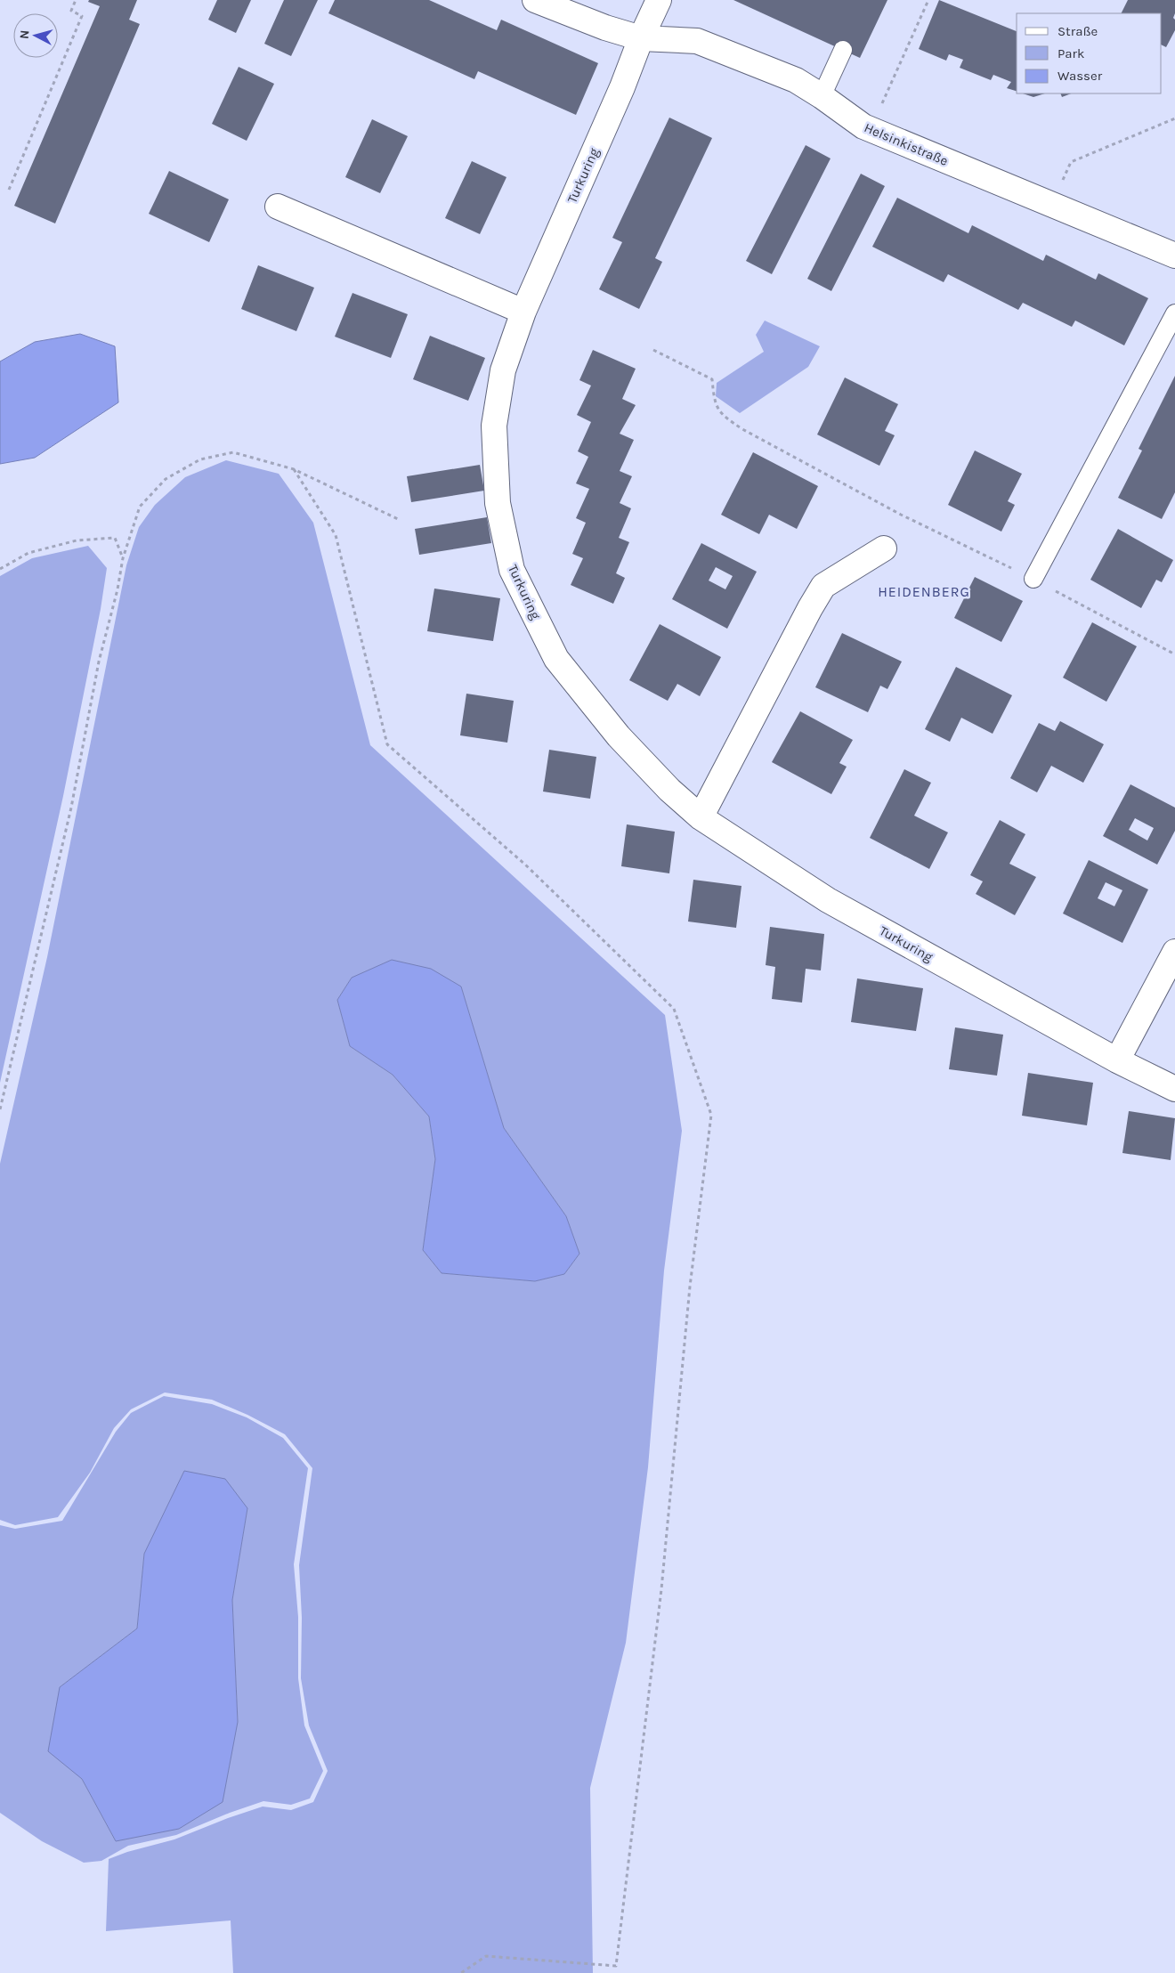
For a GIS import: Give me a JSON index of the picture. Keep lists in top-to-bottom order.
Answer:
{
  "streets": {
    "street": ["Helsinkistraße", "Turkuring"]
  },
  "crossings": [
    ["Helsinkistraße", "Turkuring"]
  ],
  "districts": ["HEIDENBERG"],
  "legend": ["Straße", "Park", "Wasser"],
  "north": "left"
}
